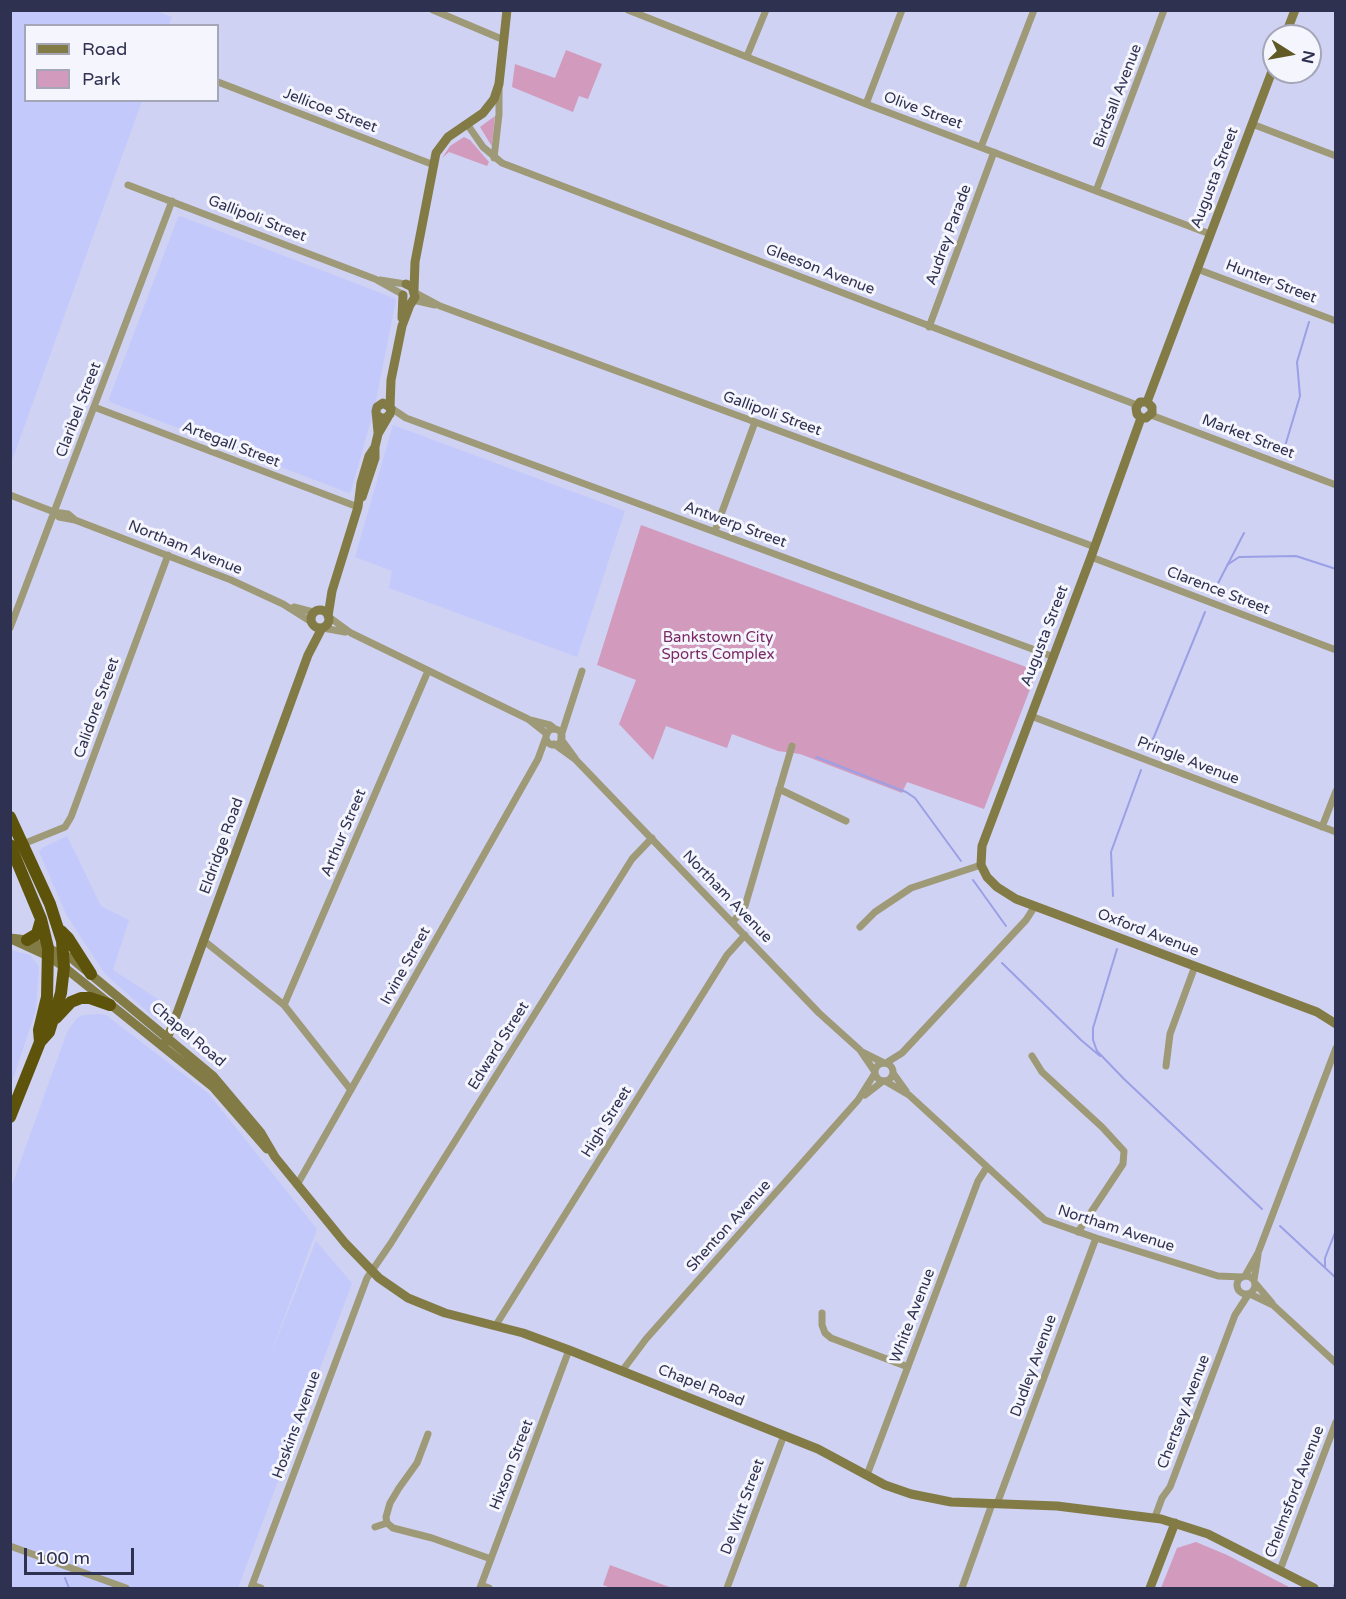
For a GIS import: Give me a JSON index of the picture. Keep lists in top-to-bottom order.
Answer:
{
  "streets": {
    "street": [
      "Birdsall Avenue",
      "Jellicoe Street",
      "Olive Street",
      "Augusta Street",
      "Gallipoli Street",
      "Audrey Parade",
      "Gleeson Avenue",
      "Hunter Street",
      "Claribel Street",
      "Market Street",
      "Artegall Street",
      "Antwerp Street",
      "Northam Avenue",
      "Clarence Street",
      "Calidore Street",
      "Pringle Avenue",
      "Arthur Street",
      "Eldridge Road",
      "Oxford Avenue",
      "Irvine Street",
      "Chapel Road",
      "Edward Street",
      "High Street",
      "Shenton Avenue",
      "White Avenue",
      "Dudley Avenue",
      "Chertsey Avenue",
      "Hoskins Avenue",
      "Hixson Street",
      "Chelmsford Avenue",
      "De Witt Street"
    ]
  },
  "crossings": [
    ["Birdsall Avenue", "Olive Street"],
    ["Jellicoe Street", "Eldridge Road"],
    ["Olive Street", "Augusta Street"],
    ["Olive Street", "Audrey Parade"],
    ["Augusta Street", "Gallipoli Street"],
    ["Augusta Street", "Gleeson Avenue"],
    ["Augusta Street", "Hunter Street"],
    ["Augusta Street", "Market Street"],
    ["Augusta Street", "Antwerp Street"],
    ["Augusta Street", "Clarence Street"],
    ["Augusta Street", "Pringle Avenue"],
    ["Augusta Street", "Oxford Avenue"],
    ["Gallipoli Street", "Claribel Street"],
    ["Gallipoli Street", "Eldridge Road"],
    ["Audrey Parade", "Gleeson Avenue"],
    ["Gleeson Avenue", "Market Street"],
    ["Gleeson Avenue", "Eldridge Road"],
    ["Claribel Street", "Artegall Street"],
    ["Claribel Street", "Northam Avenue"],
    ["Artegall Street", "Eldridge Road"],
    ["Antwerp Street", "Eldridge Road"],
    ["Northam Avenue", "Calidore Street"],
    ["Northam Avenue", "Arthur Street"],
    ["Northam Avenue", "Eldridge Road"],
    ["Northam Avenue", "Irvine Street"],
    ["Northam Avenue", "Edward Street"],
    ["Northam Avenue", "High Street"],
    ["Northam Avenue", "Shenton Avenue"],
    ["Northam Avenue", "White Avenue"],
    ["Northam Avenue", "Dudley Avenue"],
    ["Northam Avenue", "Chertsey Avenue"],
    ["Eldridge Road", "Chapel Road"],
    ["Irvine Street", "Chapel Road"],
    ["Chapel Road", "Edward Street"],
    ["Chapel Road", "High Street"],
    ["Chapel Road", "Shenton Avenue"],
    ["Chapel Road", "White Avenue"],
    ["Chapel Road", "Dudley Avenue"],
    ["Chapel Road", "Chertsey Avenue"],
    ["Chapel Road", "Hoskins Avenue"],
    ["Chapel Road", "Hixson Street"],
    ["Chapel Road", "Chelmsford Avenue"],
    ["Chapel Road", "De Witt Street"],
    ["Edward Street", "Hoskins Avenue"]
  ],
  "parks": ["Bankstown City Sports Complex"],
  "legend": ["Road", "Park"],
  "scale_bar": "100 m",
  "north": "right"
}
